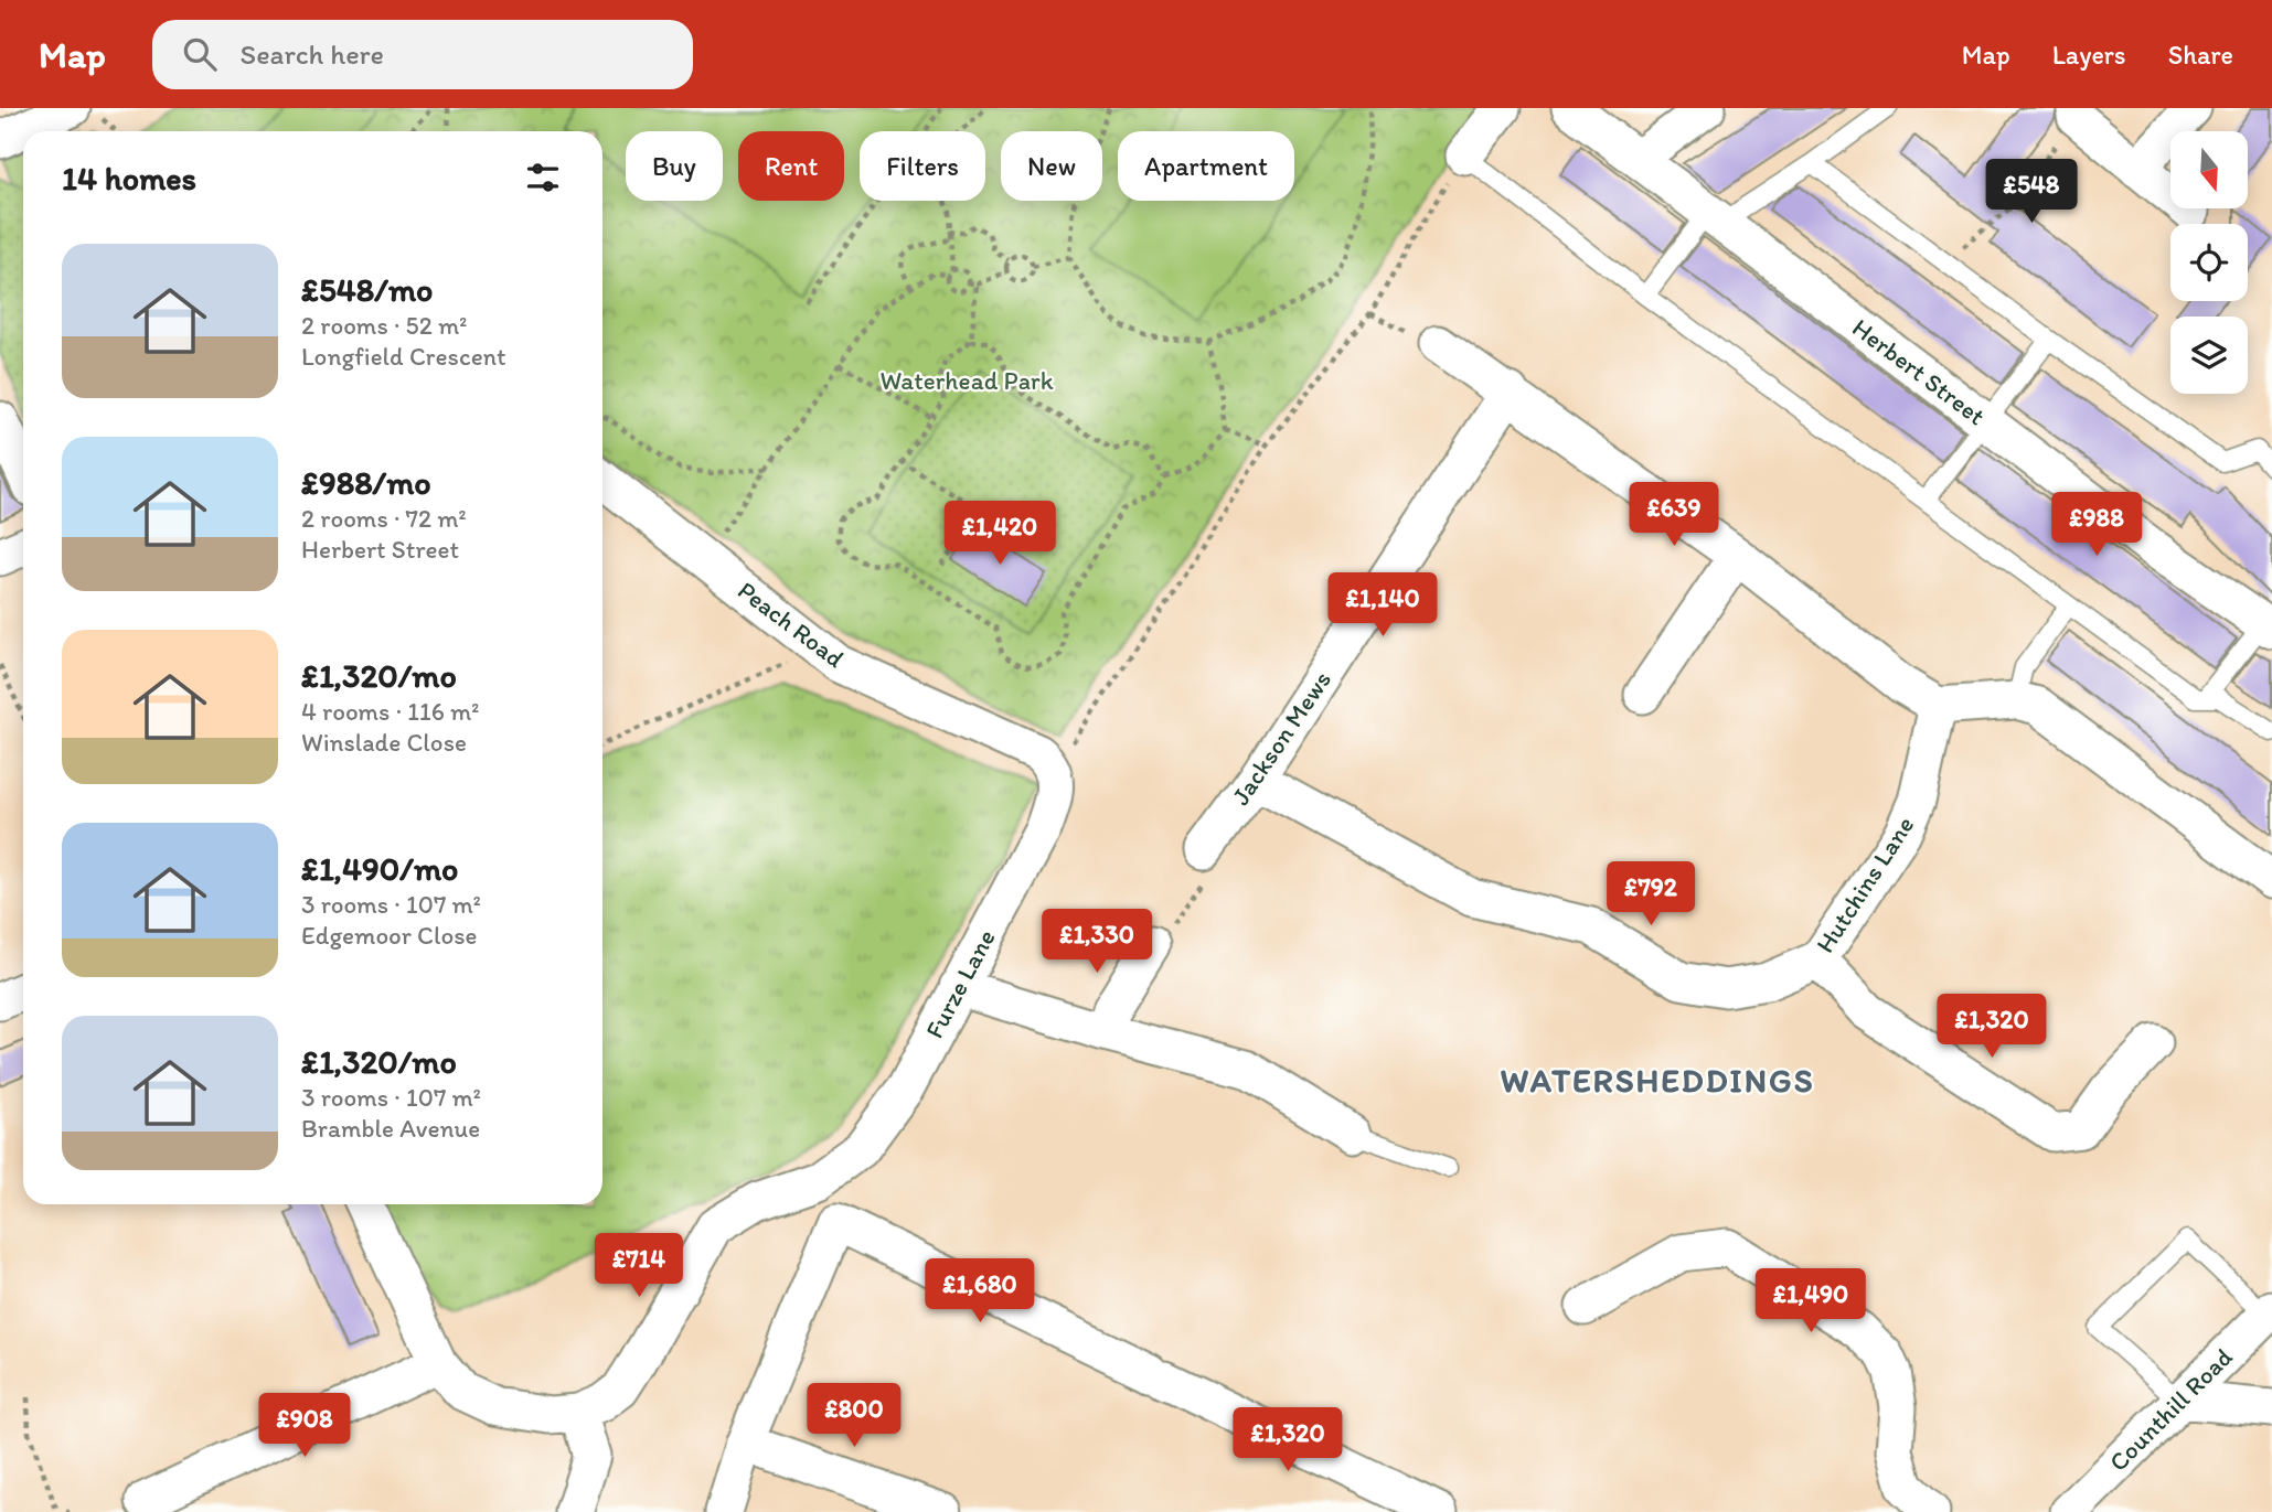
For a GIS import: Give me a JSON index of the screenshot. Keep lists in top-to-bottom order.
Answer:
{
  "streets": {
    "street": [
      "Herbert Street",
      "Peach Road",
      "Jackson Mews",
      "Hutchins Lane",
      "Furze Lane",
      "Counthill Road"
    ]
  },
  "crossings": [
    ["Peach Road", "Furze Lane"],
    ["Jackson Mews", "Hutchins Lane"]
  ],
  "districts": ["WATERSHEDDINGS"],
  "parks": ["Waterhead Park"],
  "north": "bottom",
  "page": {
    "header": "Map",
    "search": "Search here",
    "nav": ["Map", "Layers", "Share"],
    "chip": [
      "Buy",
      "Rent",
      "Filters",
      "New",
      "Apartment"
    ],
    "heading": "14 homes",
    "price": [
      "£548",
      "£639",
      "£988",
      "£1,420",
      "£1,140",
      "£792",
      "£1,330",
      "£1,320",
      "£714",
      "£1,680",
      "£1,490",
      "£800",
      "£908",
      "£1,320"
    ],
    "list": [
      {
        "name": "£548/mo",
        "note": "2 rooms · 52 m² · Longfield Crescent"
      },
      {
        "name": "£988/mo",
        "note": "2 rooms · 72 m² · Herbert Street"
      },
      {
        "name": "£1,320/mo",
        "note": "4 rooms · 116 m² · Winslade Close"
      },
      {
        "name": "£1,490/mo",
        "note": "3 rooms · 107 m² · Edgemoor Close"
      },
      {
        "name": "£1,320/mo",
        "note": "3 rooms · 107 m² · Bramble Avenue"
      }
    ]
  }
}
